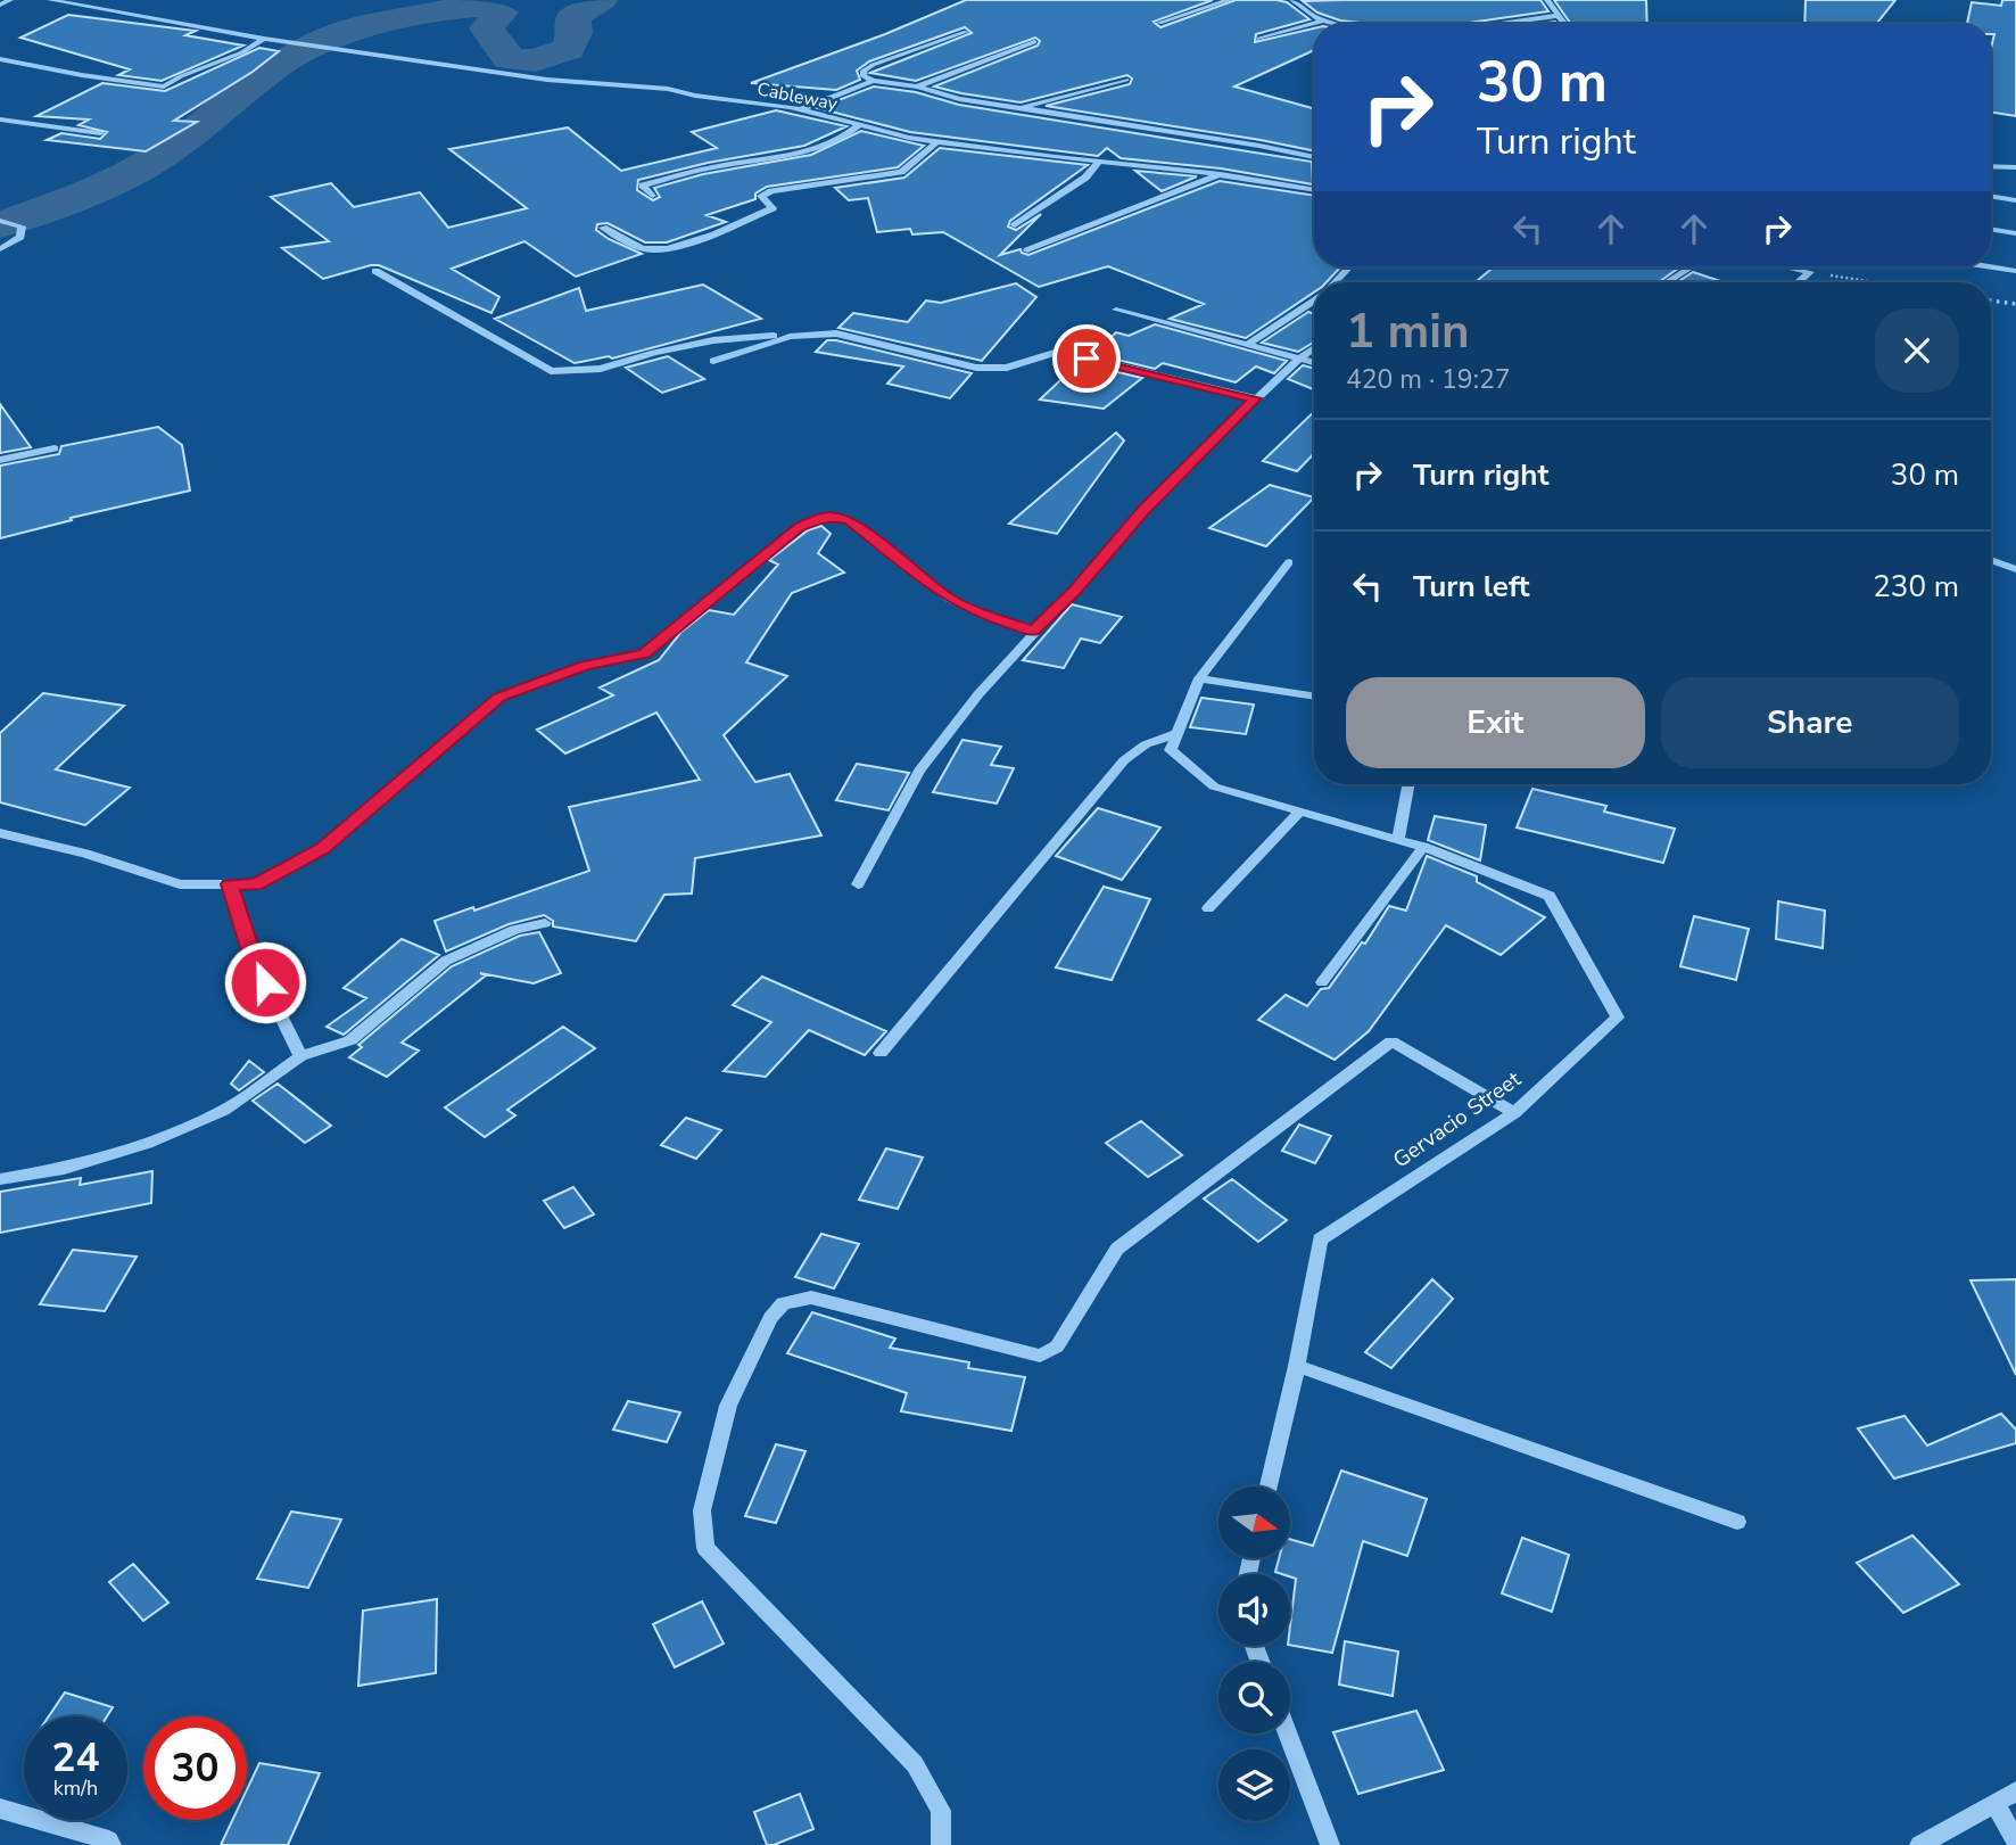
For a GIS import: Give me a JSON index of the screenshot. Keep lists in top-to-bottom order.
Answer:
{
  "streets": {
    "street": ["Cableway", "Gervacio Street"]
  },
  "north": "right",
  "page": {
    "turn": ["30 m", "Turn right"],
    "heading": ["1 min", "420 m · 19:27"],
    "list": [
      {
        "name": "Turn right",
        "value": "30 m"
      },
      {
        "name": "Turn left",
        "value": "230 m"
      }
    ],
    "buttons": ["Exit", "Share"],
    "speed": "24 km/h",
    "limit": "30"
  }
}
